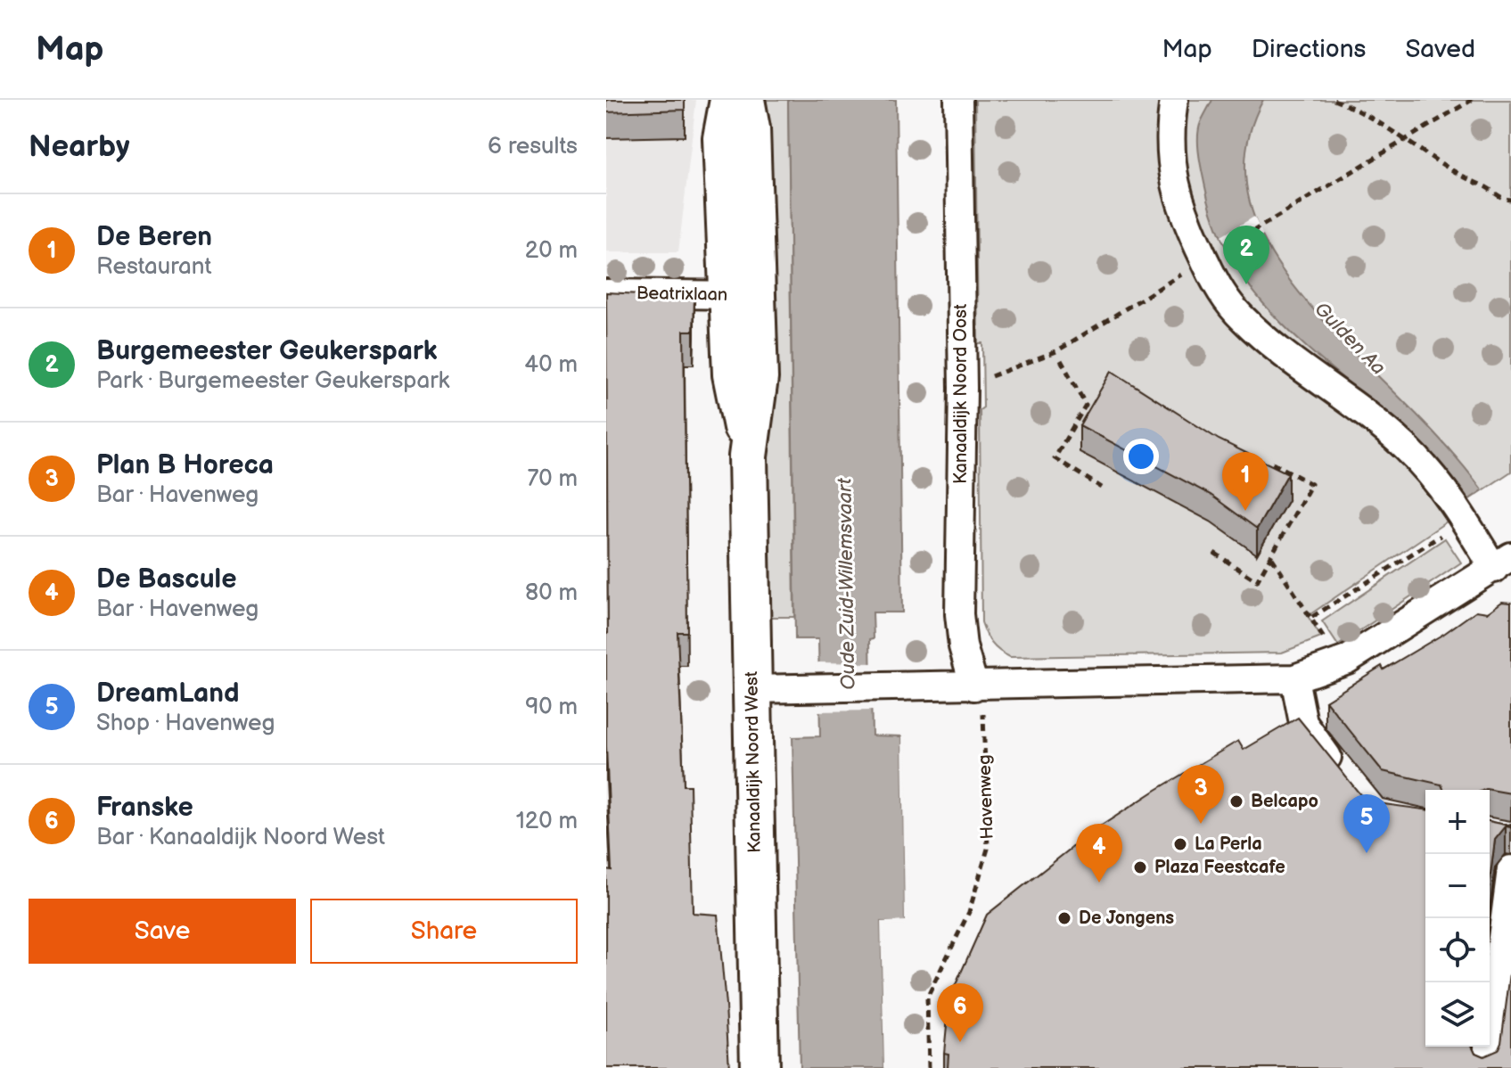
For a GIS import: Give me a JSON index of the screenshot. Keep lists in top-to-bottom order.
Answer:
{
  "streets": {
    "street": ["Beatrixlaan", "Kanaaldijk Noord Oost", "Kanaaldijk Noord West"],
    "path": ["Havenweg"]
  },
  "crossings": [
    ["Beatrixlaan", "Kanaaldijk Noord West"],
    ["Kanaaldijk Noord Oost", "Havenweg"]
  ],
  "water": ["Gulden Aa", "Oude Zuid-Willemsvaart"],
  "places": [
    "Belcapo",
    "La Perla",
    "Plaza Feestcafe",
    "De Jongens"
  ],
  "page": {
    "header": "Map",
    "nav": ["Map", "Directions", "Saved"],
    "heading": ["Nearby", "6 results"],
    "list": [
      {
        "mark": "1",
        "name": "De Beren",
        "note": "Restaurant",
        "value": "20 m"
      },
      {
        "mark": "2",
        "name": "Burgemeester Geukerspark",
        "note": "Park · Burgemeester Geukerspark",
        "value": "40 m"
      },
      {
        "mark": "3",
        "name": "Plan B Horeca",
        "note": "Bar · Havenweg",
        "value": "70 m"
      },
      {
        "mark": "4",
        "name": "De Bascule",
        "note": "Bar · Havenweg",
        "value": "80 m"
      },
      {
        "mark": "5",
        "name": "DreamLand",
        "note": "Shop · Havenweg",
        "value": "90 m"
      },
      {
        "mark": "6",
        "name": "Franske",
        "note": "Bar · Kanaaldijk Noord West",
        "value": "120 m"
      }
    ],
    "pins": [
      "2",
      "1",
      "3",
      "5",
      "4",
      "6"
    ],
    "map_buttons": ["+", "−"],
    "buttons": ["Save", "Share"]
  }
}
